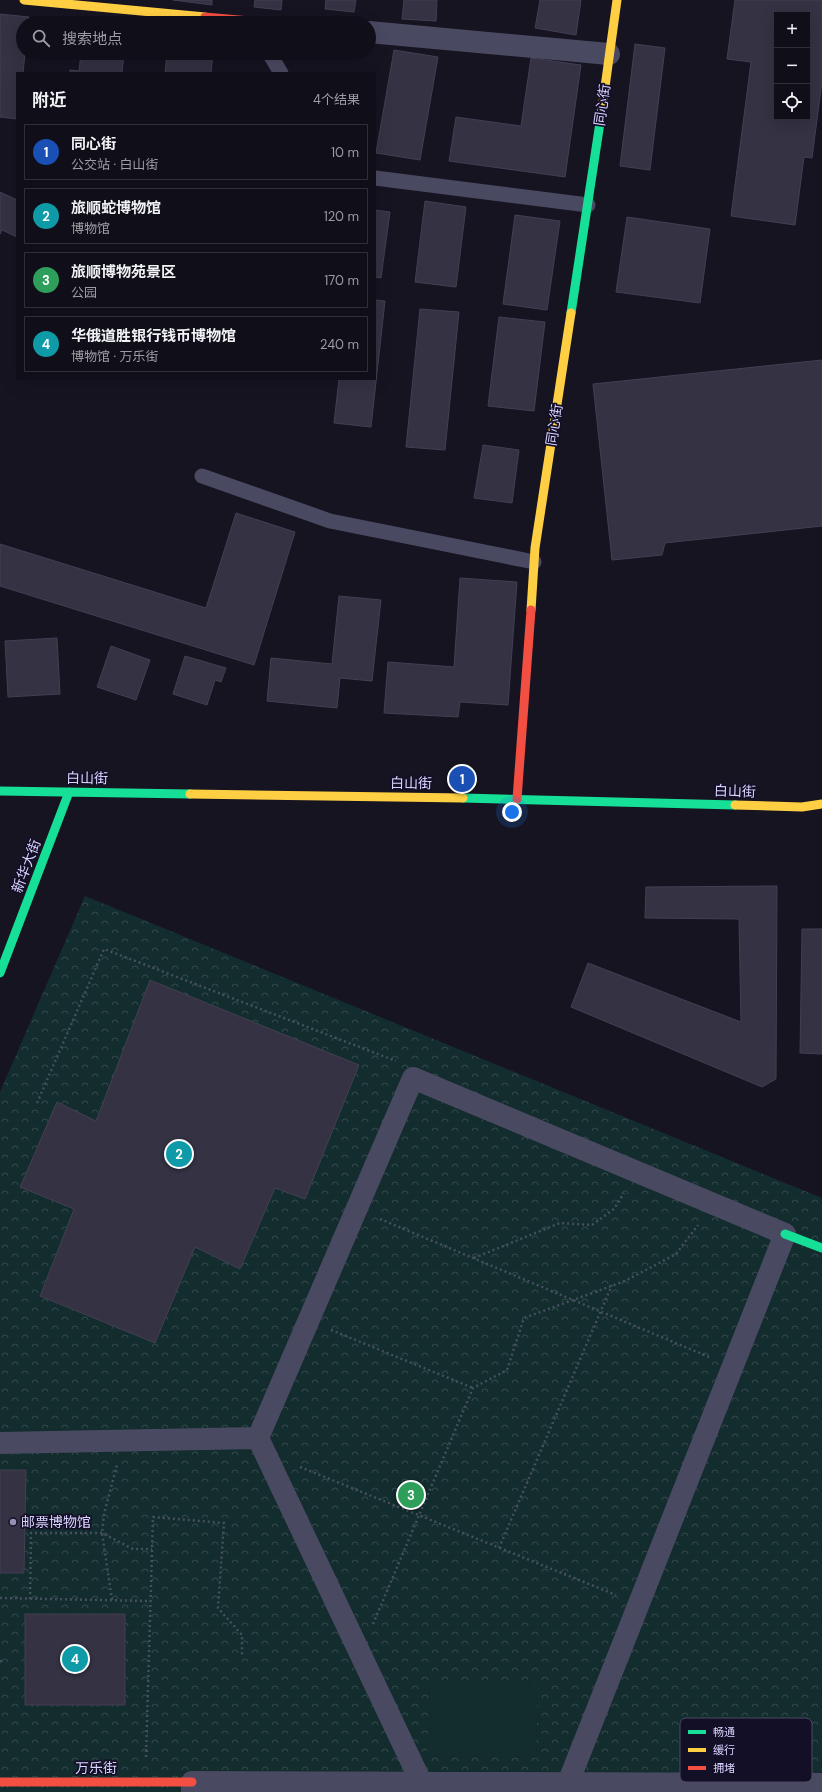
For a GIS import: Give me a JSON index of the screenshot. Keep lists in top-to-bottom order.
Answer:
{
  "streets": {
    "street": [
      "同心街",
      "白山街",
      "新华大街",
      "万乐街"
    ]
  },
  "crossings": [
    ["同心街", "白山街"],
    ["白山街", "新华大街"]
  ],
  "places": ["邮票博物馆"],
  "legend": ["畅通", "缓行", "拥堵"],
  "page": {
    "map_buttons": ["+", "−"],
    "search": "搜索地点",
    "heading": ["附近", "4个结果"],
    "list": [
      {
        "mark": "1",
        "name": "同心街",
        "note": "公交站 · 白山街",
        "value": "10 m"
      },
      {
        "mark": "2",
        "name": "旅顺蛇博物馆",
        "note": "博物馆",
        "value": "120 m"
      },
      {
        "mark": "3",
        "name": "旅顺博物苑景区",
        "note": "公园",
        "value": "170 m"
      },
      {
        "mark": "4",
        "name": "华俄道胜银行钱币博物馆",
        "note": "博物馆 · 万乐街",
        "value": "240 m"
      }
    ],
    "pins": [
      "1",
      "2",
      "3",
      "4"
    ]
  }
}
